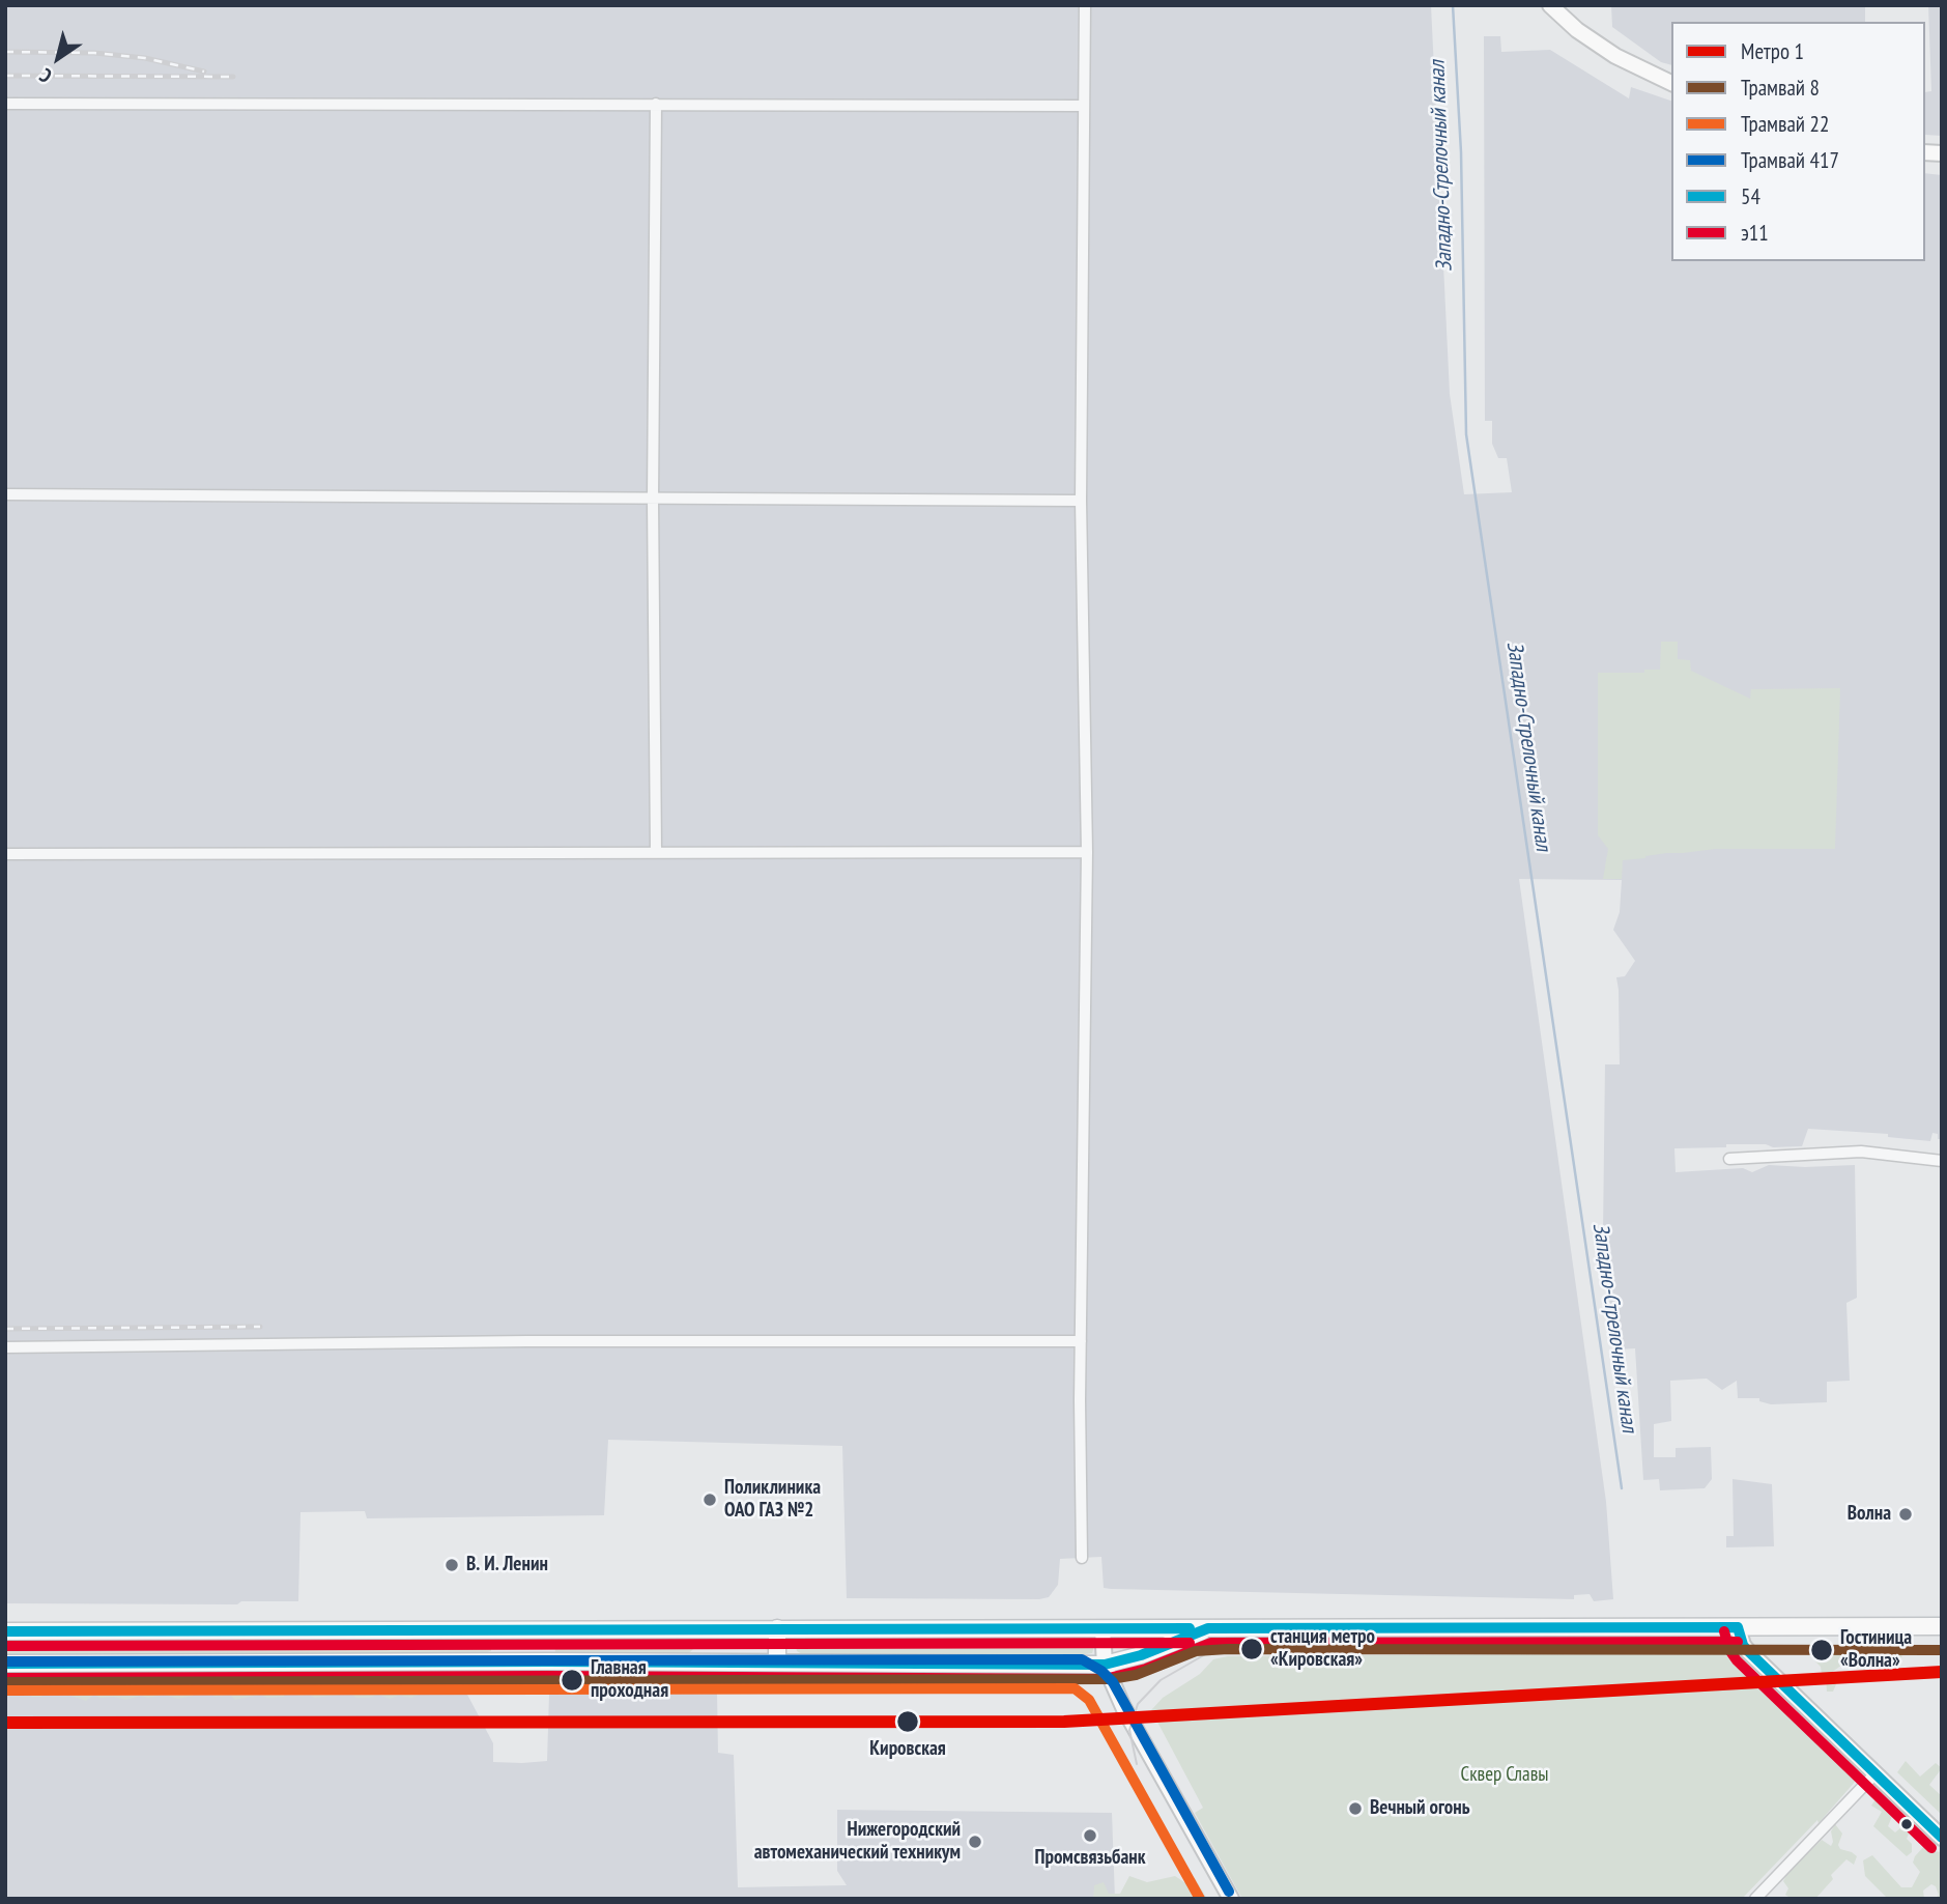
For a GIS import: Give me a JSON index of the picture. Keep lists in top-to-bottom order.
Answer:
{
  "water": ["Западно-Стрелочный канал"],
  "parks": ["Сквер Славы"],
  "places": [
    "Поликлиника ОАО ГАЗ №2",
    "Волна",
    "В. И. Ленин",
    "станция метро «Кировская»",
    "Гостиница «Волна»",
    "Главная проходная",
    "Кировская",
    "Вечный огонь",
    "Промсвязьбанк",
    "Нижегородский автомеханический техникум"
  ],
  "lines": [
    "transit line 54",
    "transit line э11",
    "tram line 8",
    "tram line 417",
    "metro line 1",
    "tram line 22"
  ],
  "legend": [
    "Метро 1",
    "Трамвай 8",
    "Трамвай 22",
    "Трамвай 417",
    "54",
    "э11"
  ],
  "north": "bottom left"
}
